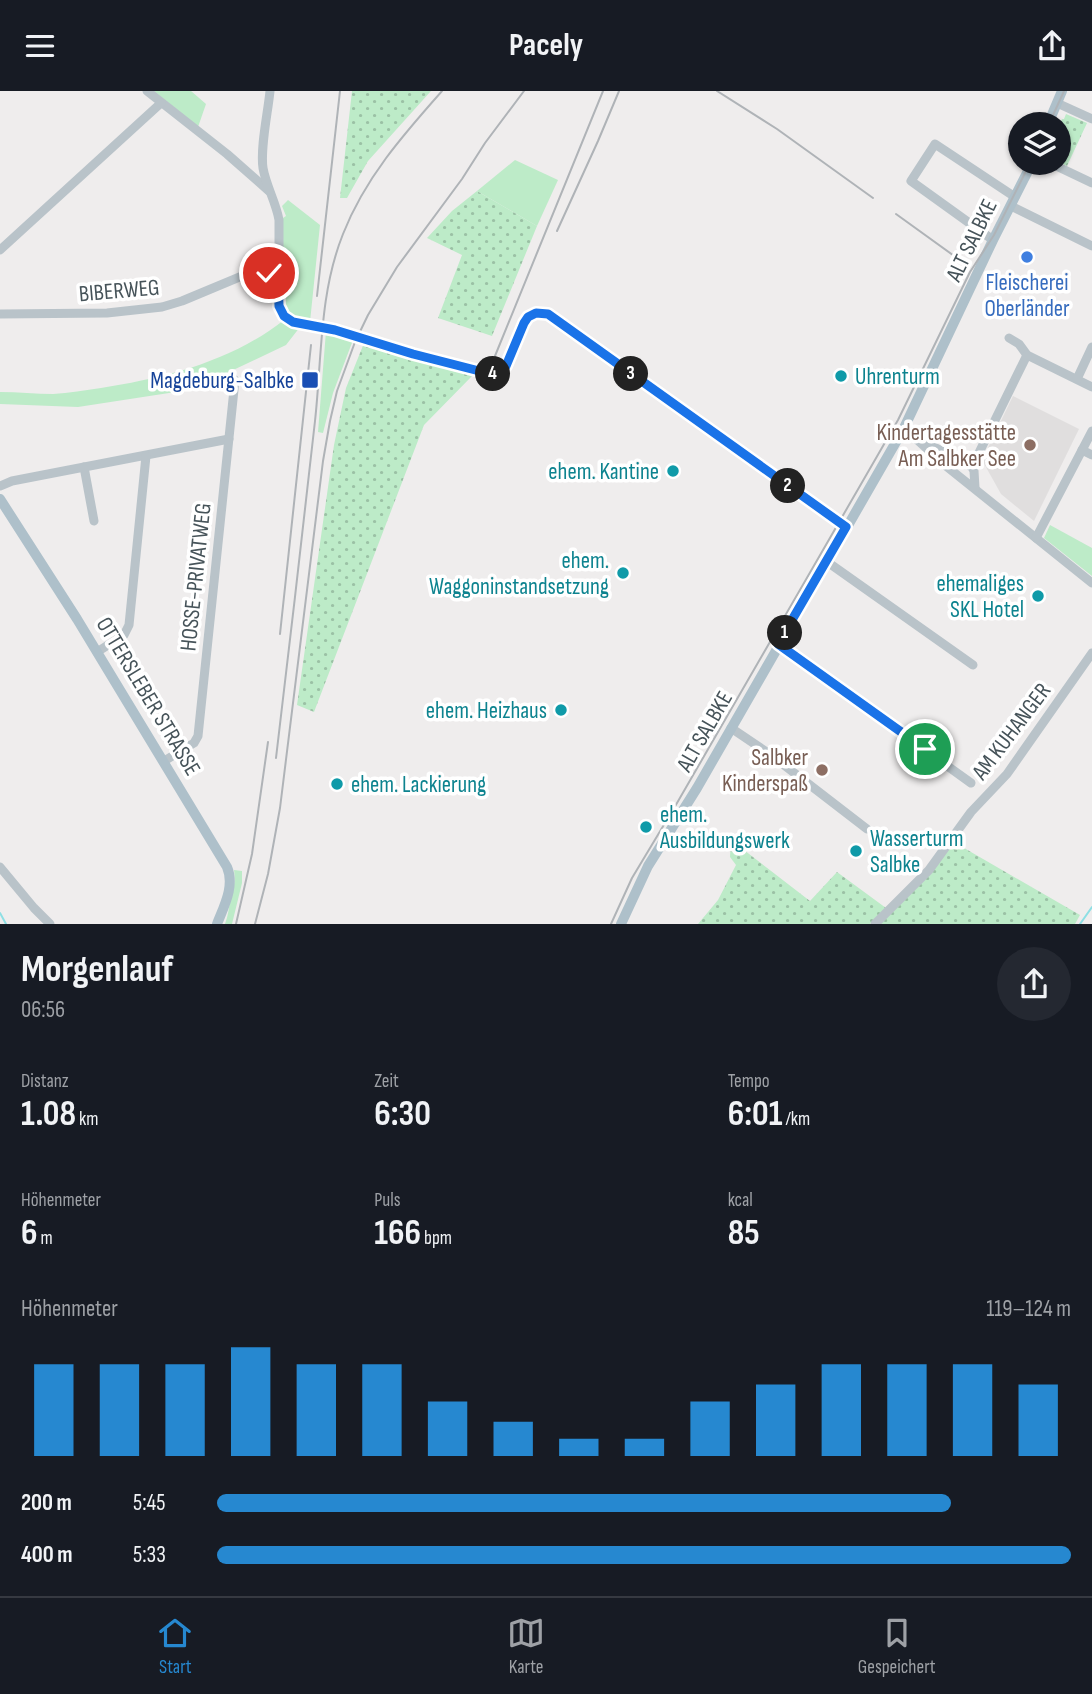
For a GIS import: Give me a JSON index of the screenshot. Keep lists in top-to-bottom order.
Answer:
{
  "streets": {
    "main road": ["ALT SALBKE", "OTTERSLEBER STRASSE"],
    "street": ["BIBERWEG", "HOSSE-PRIVATWEG", "AM KUHANGER"]
  },
  "crossings": [
    ["HOSSE-PRIVATWEG", "OTTERSLEBER STRASSE"]
  ],
  "places": {
    "other": [
      "Fleischerei Oberländer",
      "Uhrenturm",
      "Kindertagesstätte Am Salbker See",
      "ehem. Kantine",
      "ehem. Waggoninstandsetzung",
      "ehemaliges SKL Hotel",
      "ehem. Heizhaus",
      "Salbker Kinderspaß",
      "ehem. Lackierung",
      "ehem. Ausbildungswerk",
      "Wasserturm Salbke"
    ],
    "transit": ["Magdeburg-Salbke"]
  },
  "page": {
    "header": "Pacely",
    "pins": [
      "3",
      "4",
      "2",
      "1"
    ],
    "heading": ["Morgenlauf", "06:56"],
    "stats": [
      ["Distanz", "1.08 km"],
      ["Zeit", "6:30"],
      ["Tempo", "6:01 /km"],
      ["Höhenmeter", "6 m"],
      ["Puls", "166 bpm"],
      ["kcal", "85"]
    ],
    "chart": ["Höhenmeter", "119–124 m"],
    "list": [
      {
        "name": "200 m",
        "note": "5:45"
      },
      {
        "name": "400 m",
        "note": "5:33"
      }
    ],
    "tabs": ["Start", "Karte", "Gespeichert"]
  }
}
